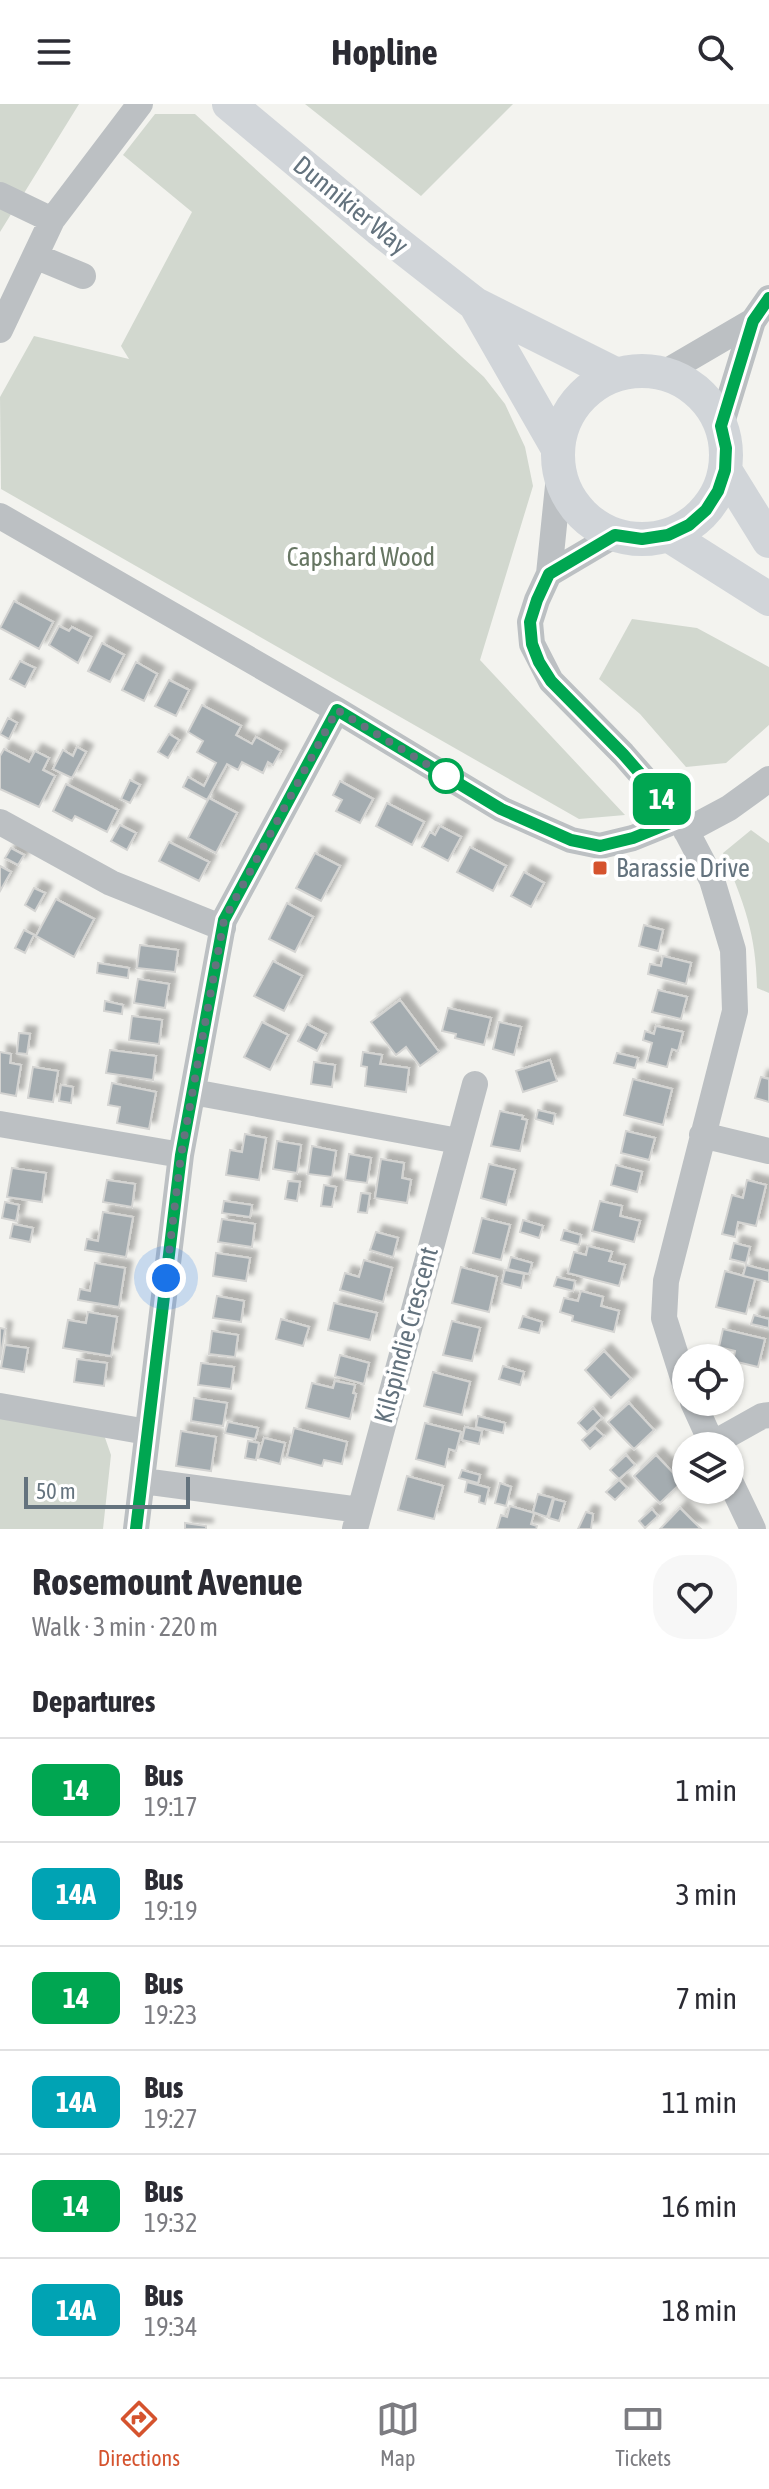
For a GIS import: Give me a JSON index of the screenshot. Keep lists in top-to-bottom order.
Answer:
{
  "streets": {
    "main road": ["Dunnikier Way"],
    "street": ["Kilspindie Crescent"]
  },
  "parks": ["Capshard Wood"],
  "places": {
    "transit": ["Barassie Drive"]
  },
  "lines": ["bus line 14"],
  "scale_bar": "50 m",
  "page": {
    "header": "Hopline",
    "on_map": "14",
    "scale": "50 m",
    "heading": [
      ["Rosemount Avenue", "Walk · 3 min · 220 m"],
      "Departures"
    ],
    "list": [
      {
        "mark": "14",
        "name": "Bus",
        "note": "19:17",
        "value": "1 min"
      },
      {
        "mark": "14A",
        "name": "Bus",
        "note": "19:19",
        "value": "3 min"
      },
      {
        "mark": "14",
        "name": "Bus",
        "note": "19:23",
        "value": "7 min"
      },
      {
        "mark": "14A",
        "name": "Bus",
        "note": "19:27",
        "value": "11 min"
      },
      {
        "mark": "14",
        "name": "Bus",
        "note": "19:32",
        "value": "16 min"
      },
      {
        "mark": "14A",
        "name": "Bus",
        "note": "19:34",
        "value": "18 min"
      }
    ],
    "tabs": ["Directions", "Map", "Tickets"]
  }
}
